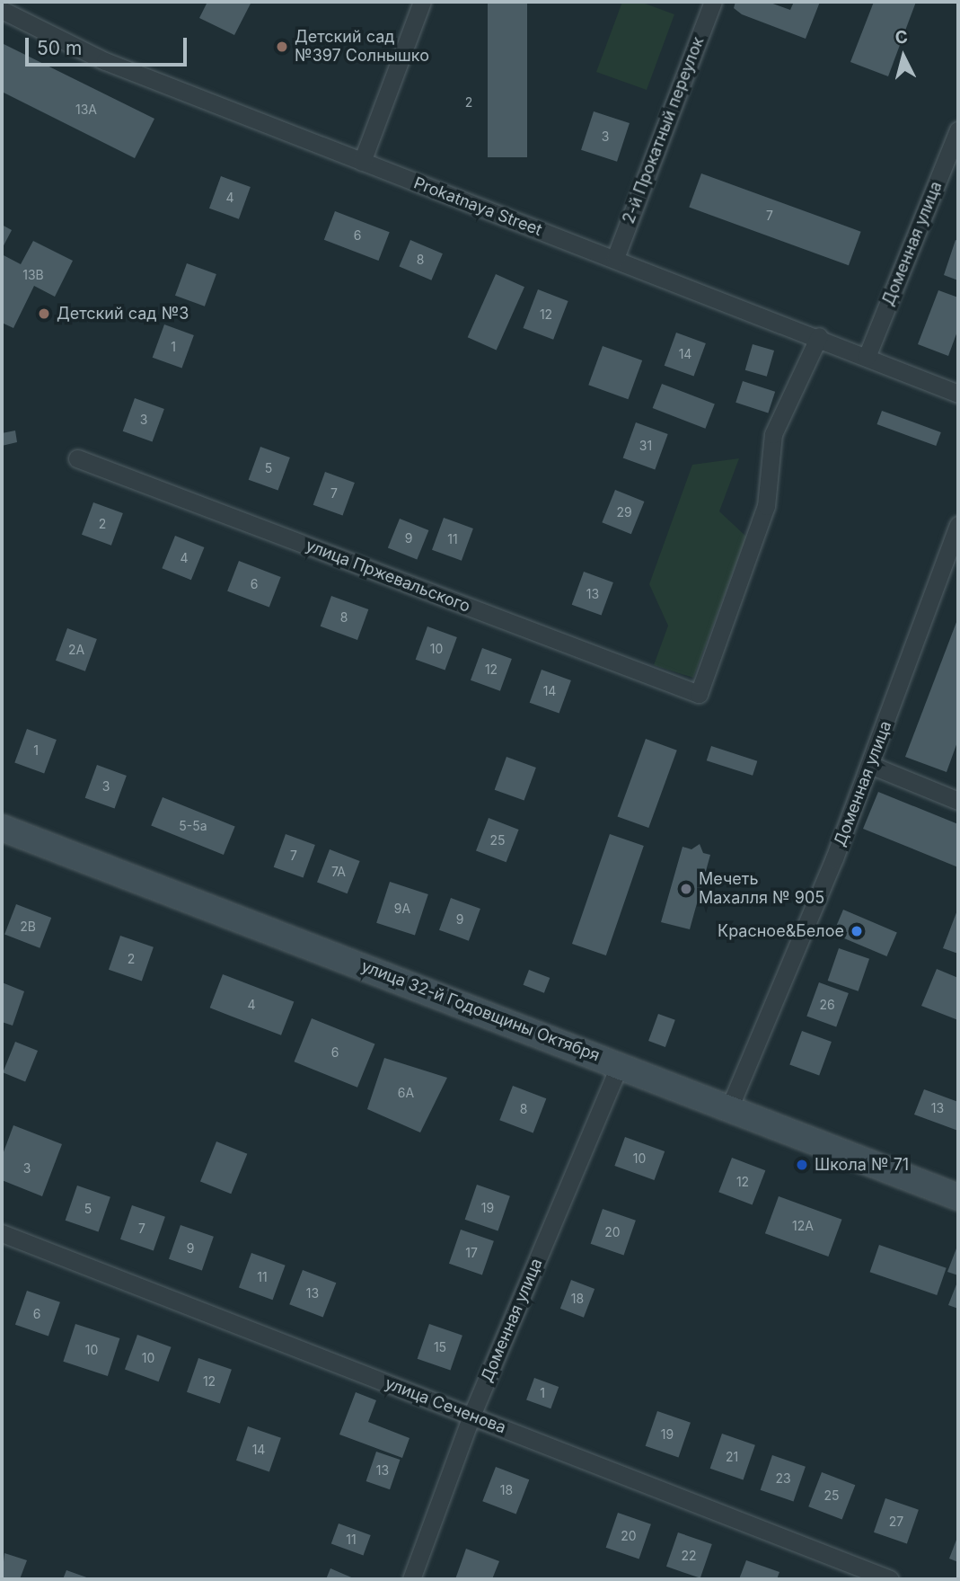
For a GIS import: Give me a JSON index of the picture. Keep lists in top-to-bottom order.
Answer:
{
  "streets": {
    "main road": ["улица 32-й Годовщины Октября"],
    "street": [
      "2-й Прокатный переулок",
      "Prokatnaya Street",
      "Доменная улица",
      "улица Пржевальского",
      "улица Сеченова"
    ]
  },
  "crossings": [
    ["2-й Прокатный переулок", "Prokatnaya Street"],
    ["Prokatnaya Street", "Доменная улица"],
    ["Prokatnaya Street", "улица Пржевальского"],
    ["Доменная улица", "улица 32-й Годовщины Октября"],
    ["Доменная улица", "улица Сеченова"]
  ],
  "places": [
    "Детский сад №397 Солнышко",
    "Детский сад №3",
    "Мечеть Махалля № 905",
    "Красное&Белое",
    "Школа № 71"
  ],
  "house_numbers": [
    "2",
    "13А",
    "3",
    "4",
    "7",
    "6",
    "8",
    "13В",
    "12",
    "1",
    "14",
    "3",
    "31",
    "5",
    "7",
    "29",
    "2",
    "9",
    "11",
    "4",
    "6",
    "13",
    "8",
    "10",
    "2А",
    "12",
    "14",
    "1",
    "3",
    "5-5а",
    "25",
    "7",
    "7А",
    "9А",
    "9",
    "2В",
    "2",
    "4",
    "26",
    "6",
    "6А",
    "13",
    "8",
    "10",
    "3",
    "12",
    "19",
    "5",
    "12А",
    "7",
    "20",
    "9",
    "17",
    "11",
    "13",
    "18",
    "6",
    "15",
    "10",
    "10",
    "12",
    "1",
    "19",
    "14",
    "21",
    "13",
    "23",
    "18",
    "25",
    "27",
    "20",
    "11",
    "22"
  ],
  "scale_bar": "50 m",
  "north": "top"
}
